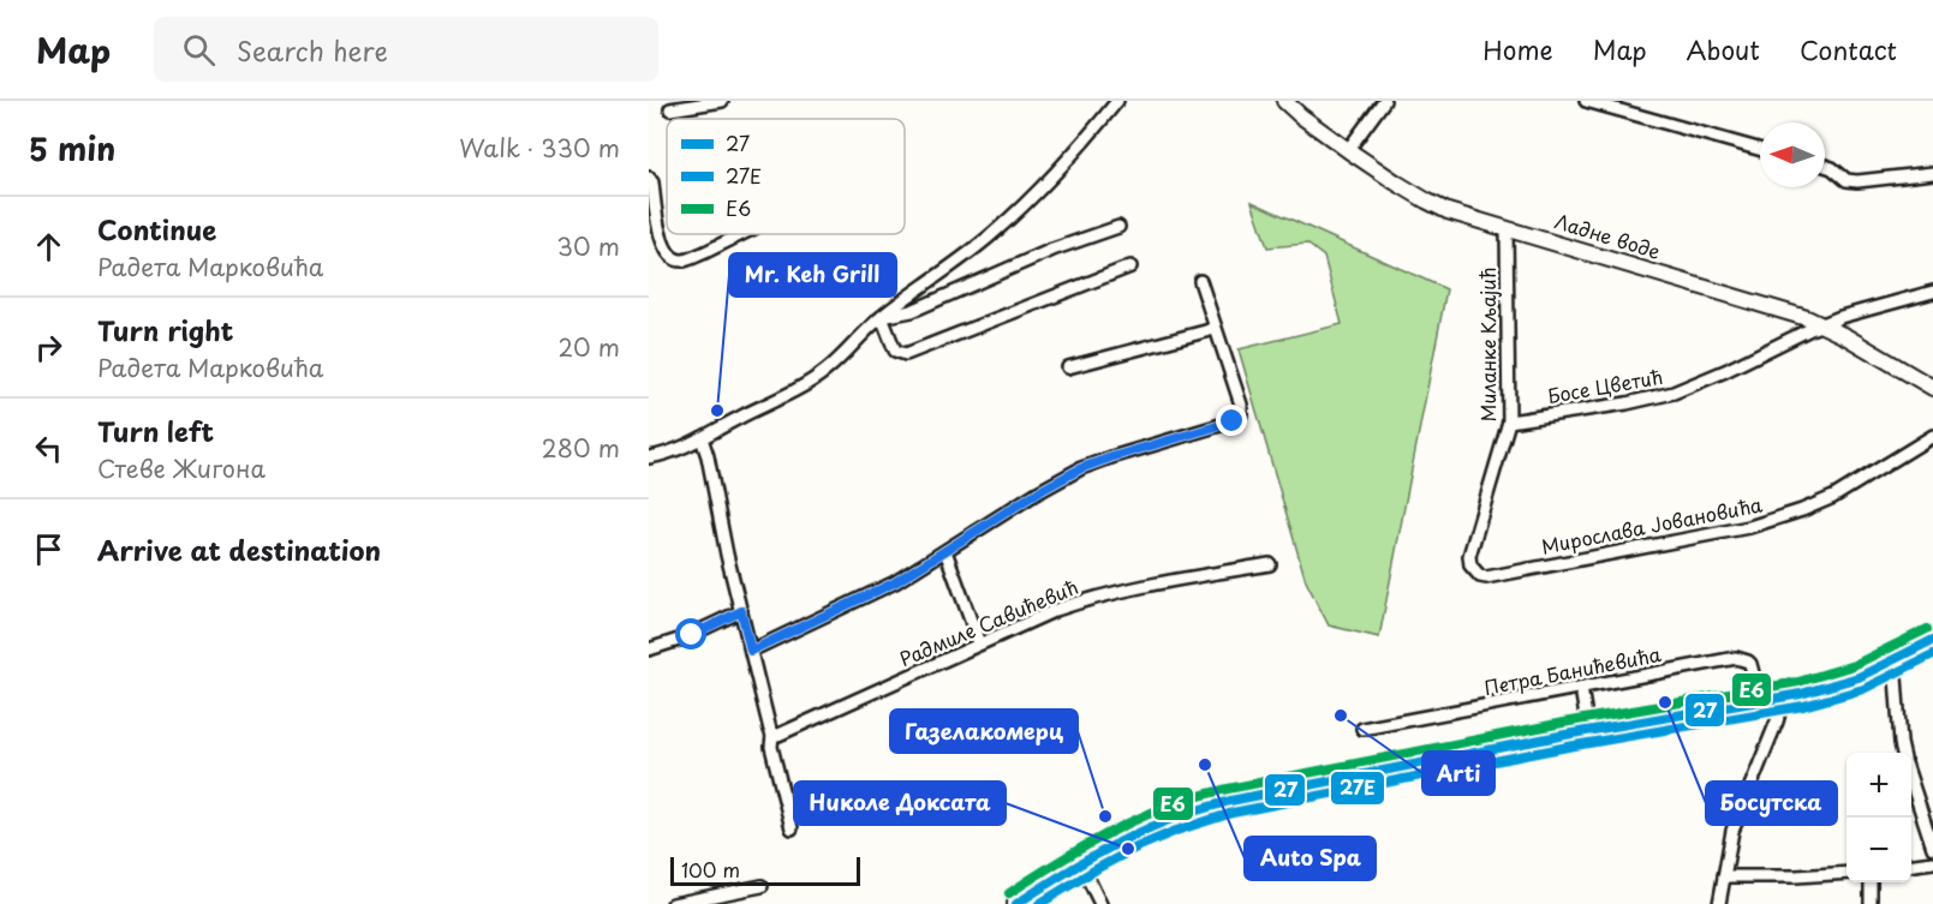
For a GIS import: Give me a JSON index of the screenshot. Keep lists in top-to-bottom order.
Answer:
{
  "streets": {
    "street": [
      "Ладне воде",
      "Миланке Кљајић",
      "Босе Цветић",
      "Мирослава Јовановића",
      "Радмиле Савићевић",
      "Петра Банићевића"
    ]
  },
  "crossings": [
    ["Ладне воде", "Миланке Кљајић"],
    ["Ладне воде", "Босе Цветић"],
    ["Миланке Кљајић", "Босе Цветић"],
    ["Миланке Кљајић", "Мирослава Јовановића"]
  ],
  "places": [
    "Mr. Keh Grill",
    "Босутска",
    "Arti",
    "Auto Spa",
    "Газелакомерц",
    "Николе Доксата"
  ],
  "lines": ["transit line E6", "transit line 27", "transit line 27E"],
  "legend": ["27", "27E", "E6"],
  "scale_bar": "100 m",
  "north": "left",
  "page": {
    "header": "Map",
    "search": "Search here",
    "nav": [
      "Home",
      "Map",
      "About",
      "Contact"
    ],
    "heading": ["5 min", "Walk · 330 m"],
    "list": [
      ["Continue", "Радета Марковића", "30 m"],
      ["Turn right", "Радета Марковића", "20 m"],
      ["Turn left", "Стеве Жигона", "280 m"],
      "Arrive at destination"
    ],
    "map_buttons": ["+", "−"],
    "scale": "100 m"
  }
}
